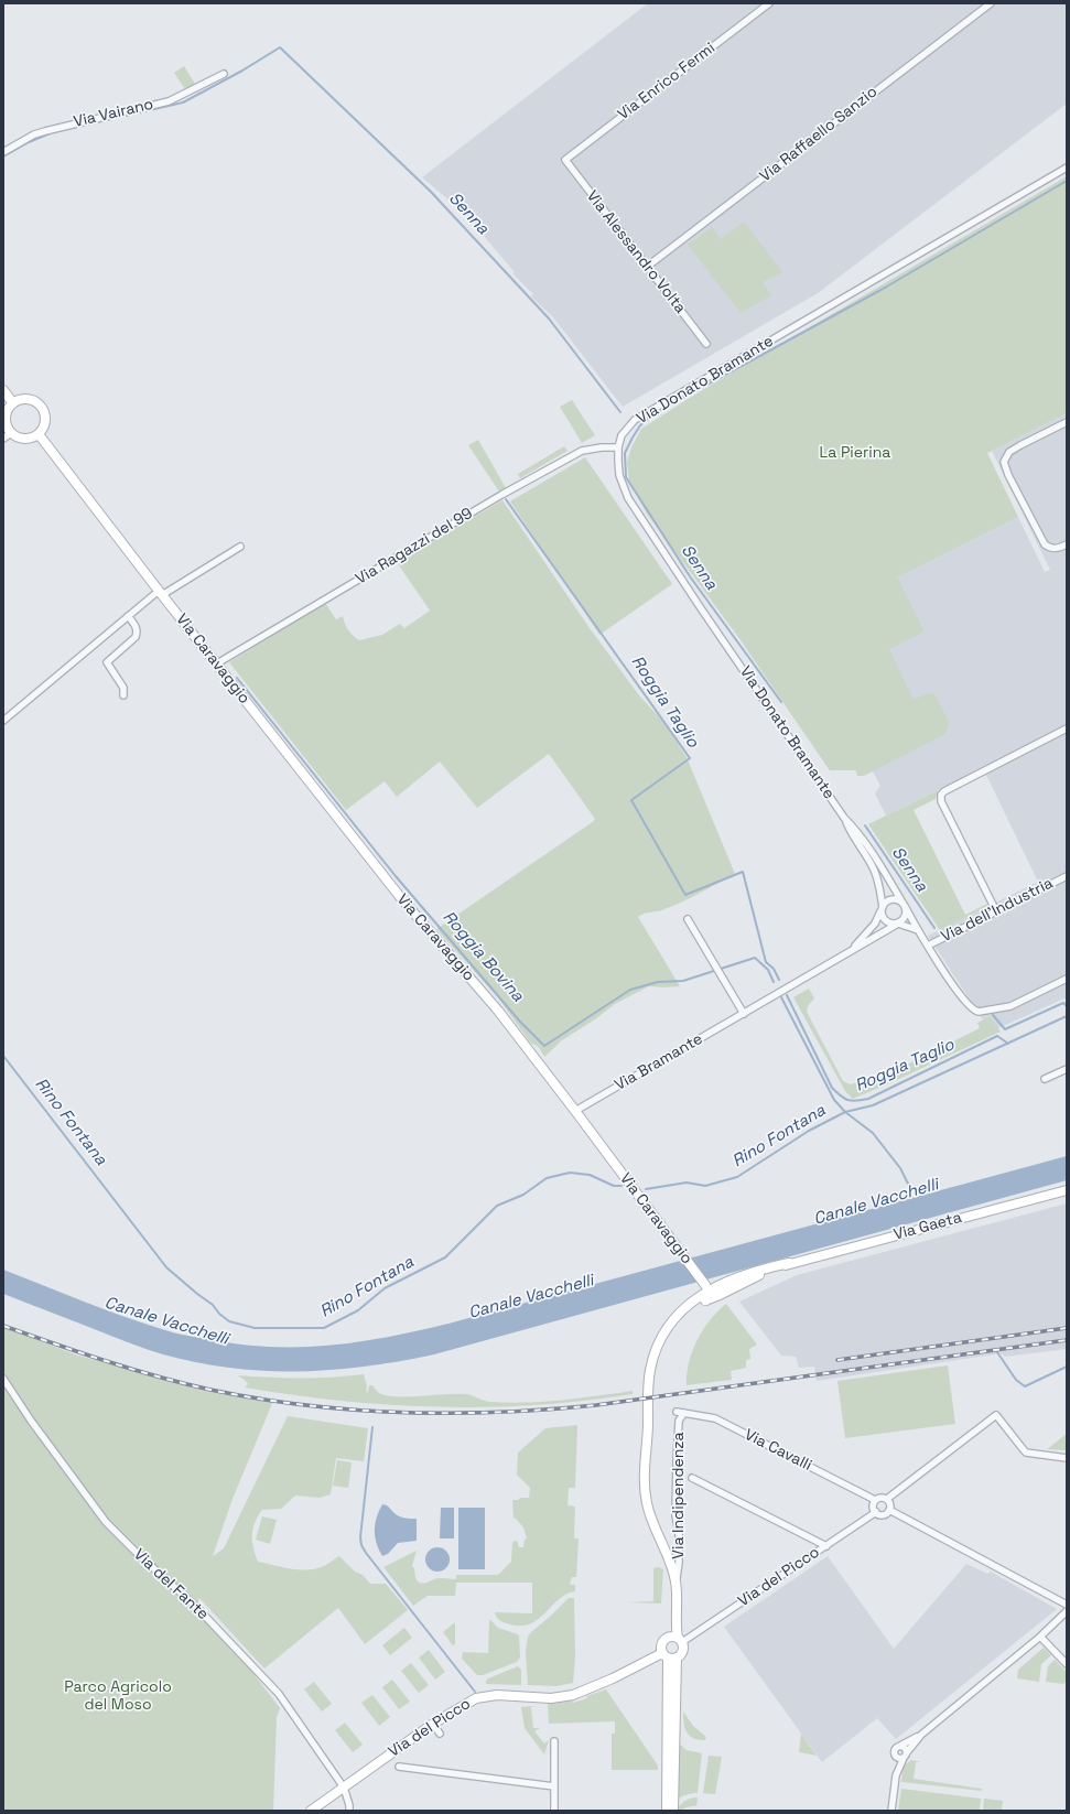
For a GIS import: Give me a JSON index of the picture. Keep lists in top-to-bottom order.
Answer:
{
  "streets": {
    "street": [
      "Via Enrico Fermi",
      "Via Vairano",
      "Via Raffaello Sanzio",
      "Via Alessandro Volta",
      "Via Donato Bramante",
      "Via Ragazzi del 99",
      "Via Caravaggio",
      "Via dell'Industria",
      "Via Bramante",
      "Via Gaeta",
      "Via Cavalli",
      "Via Indipendenza",
      "Via del Picco",
      "Via del Fante"
    ]
  },
  "crossings": [
    ["Via Enrico Fermi", "Via Alessandro Volta"],
    ["Via Raffaello Sanzio", "Via Alessandro Volta"],
    ["Via Donato Bramante", "Via Ragazzi del 99"],
    ["Via Donato Bramante", "Via dell'Industria"],
    ["Via Donato Bramante", "Via Bramante"],
    ["Via Ragazzi del 99", "Via Caravaggio"],
    ["Via Caravaggio", "Via Bramante"],
    ["Via Caravaggio", "Via Gaeta"],
    ["Via Caravaggio", "Via Indipendenza"],
    ["Via Gaeta", "Via Indipendenza"],
    ["Via Cavalli", "Via Indipendenza"],
    ["Via Cavalli", "Via del Picco"],
    ["Via Indipendenza", "Via del Picco"],
    ["Via del Picco", "Via del Fante"]
  ],
  "water": [
    "Senna",
    "Roggia Taglio",
    "Roggia Bovina",
    "Rino Fontana",
    "Canale Vacchelli"
  ],
  "parks": ["La Pierina", "Parco Agricolo del Moso"]
}
